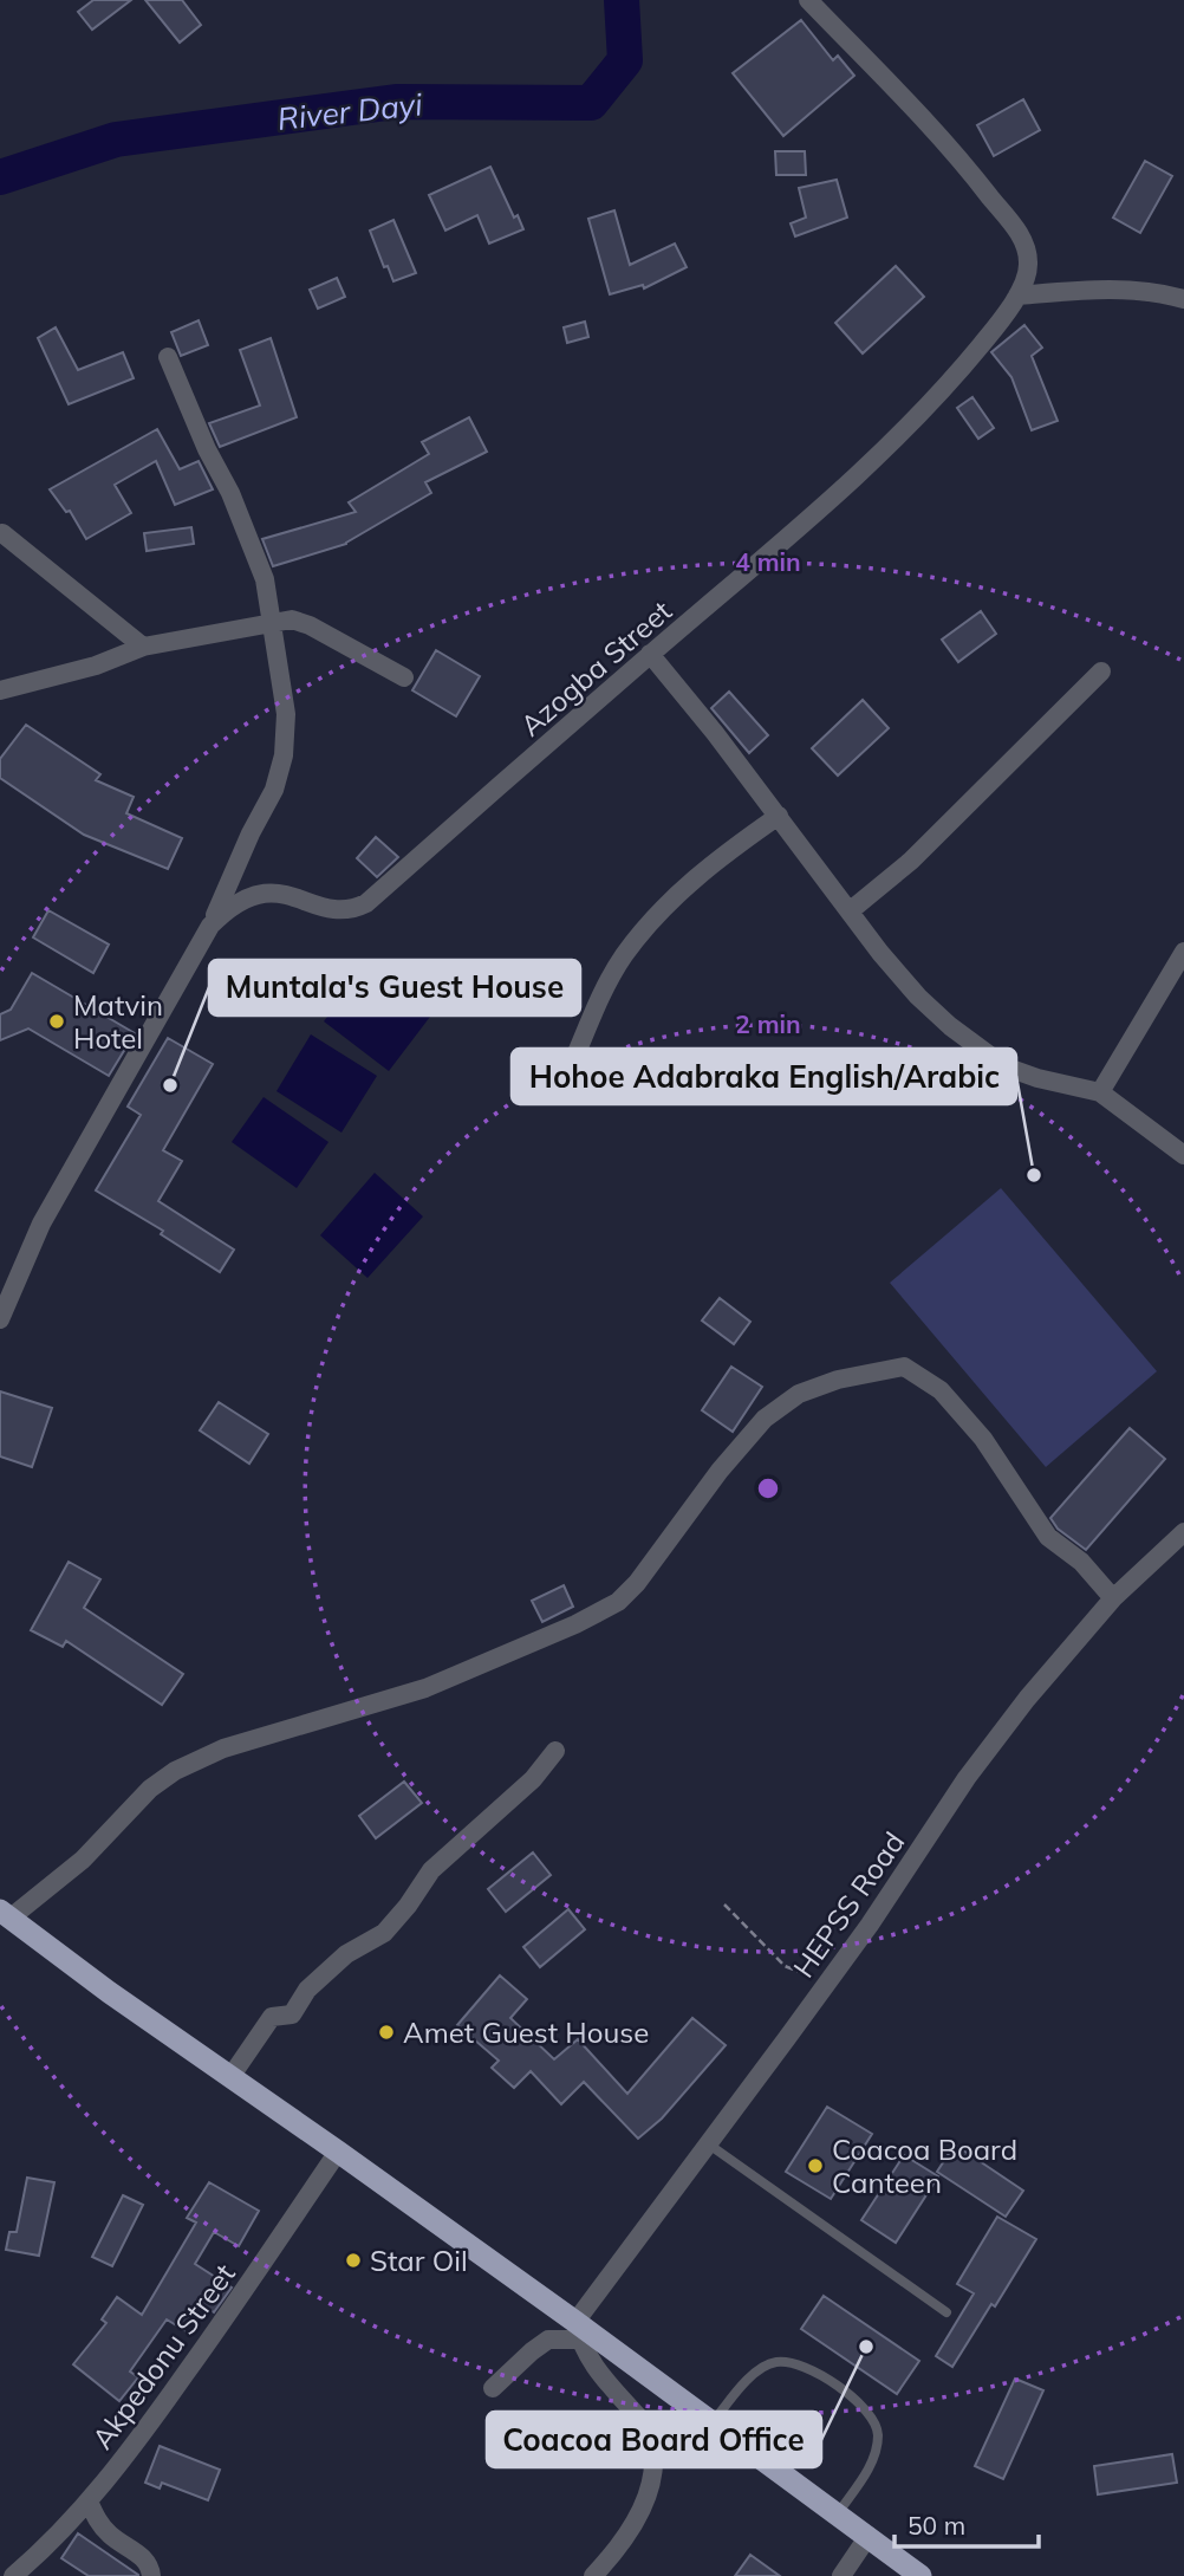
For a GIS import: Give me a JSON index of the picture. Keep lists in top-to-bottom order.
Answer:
{
  "streets": {
    "street": ["Azogba Street", "HEPSS Road", "Akpedonu Street"]
  },
  "water": ["River Dayi"],
  "places": [
    "Matvin Hotel",
    "Muntala's Guest House",
    "Hohoe Adabraka English/Arabic",
    "Amet Guest House",
    "Coacoa Board Canteen",
    "Star Oil",
    "Coacoa Board Office"
  ],
  "scale_bar": "50 m",
  "rings": ["4 min", "2 min"]
}
